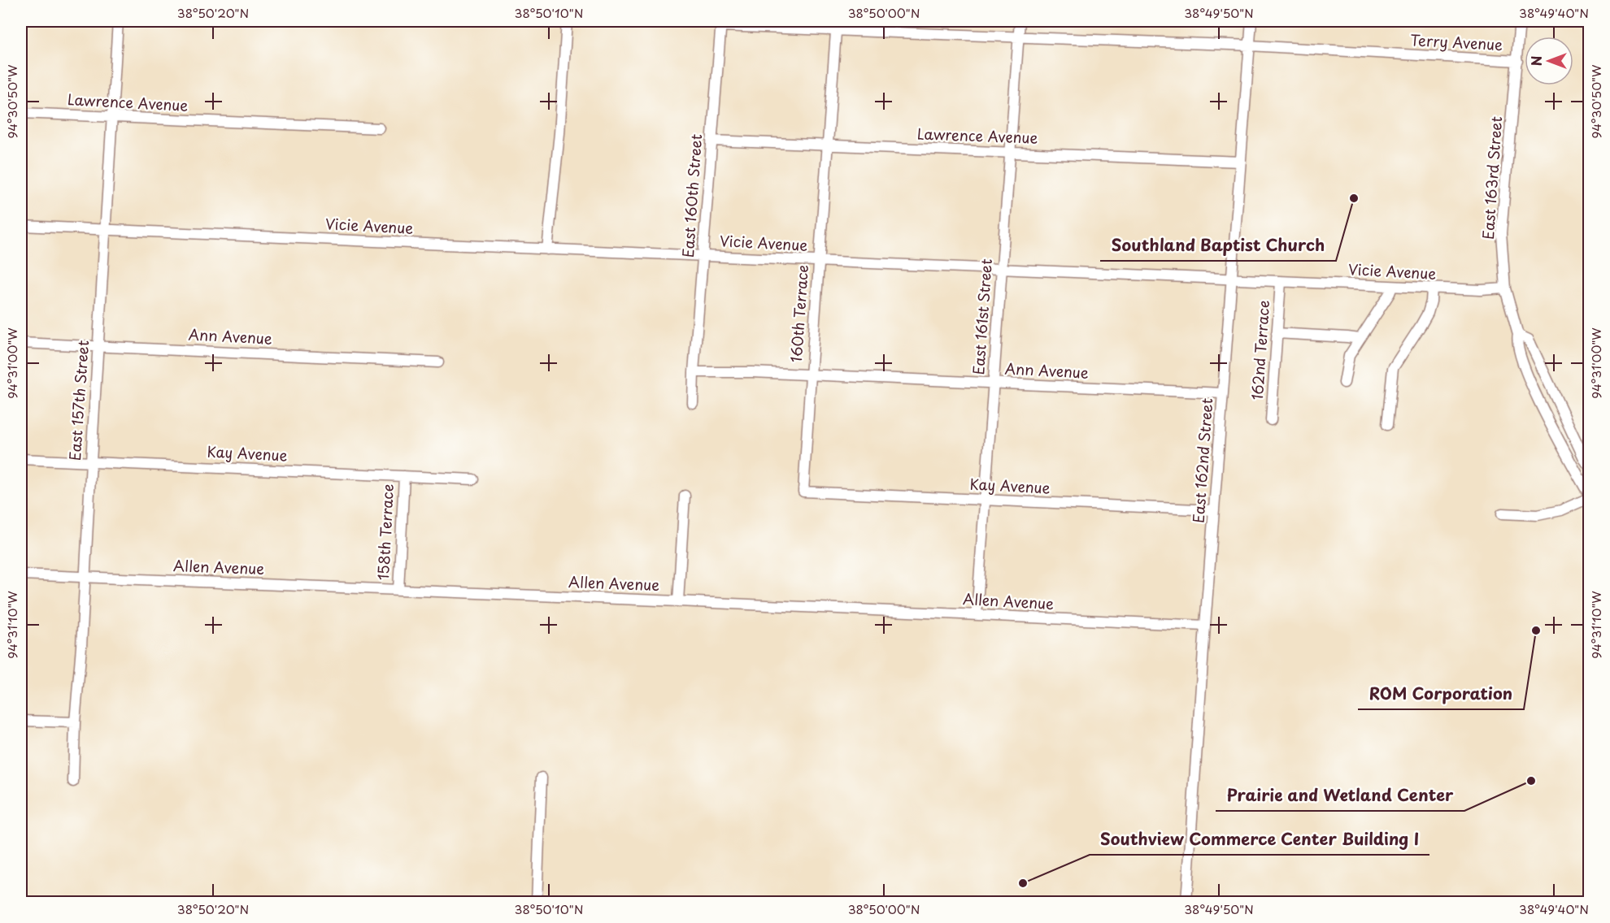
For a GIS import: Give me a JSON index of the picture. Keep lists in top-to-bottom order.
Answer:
{
  "streets": {
    "street": [
      "Terry Avenue",
      "Lawrence Avenue",
      "East 163rd Street",
      "East 160th Street",
      "Vicie Avenue",
      "160th Terrace",
      "East 161st Street",
      "Ann Avenue",
      "162nd Terrace",
      "East 157th Street",
      "Kay Avenue",
      "East 162nd Street",
      "158th Terrace",
      "Allen Avenue"
    ]
  },
  "crossings": [
    ["Terry Avenue", "East 163rd Street"],
    ["Terry Avenue", "East 160th Street"],
    ["Terry Avenue", "160th Terrace"],
    ["Terry Avenue", "East 161st Street"],
    ["Terry Avenue", "East 162nd Street"],
    ["Lawrence Avenue", "East 160th Street"],
    ["Lawrence Avenue", "160th Terrace"],
    ["Lawrence Avenue", "East 161st Street"],
    ["Lawrence Avenue", "East 157th Street"],
    ["Lawrence Avenue", "East 162nd Street"],
    ["East 163rd Street", "Vicie Avenue"],
    ["East 160th Street", "Vicie Avenue"],
    ["East 160th Street", "Ann Avenue"],
    ["Vicie Avenue", "160th Terrace"],
    ["Vicie Avenue", "East 161st Street"],
    ["Vicie Avenue", "162nd Terrace"],
    ["Vicie Avenue", "East 157th Street"],
    ["Vicie Avenue", "East 162nd Street"],
    ["160th Terrace", "Ann Avenue"],
    ["160th Terrace", "Kay Avenue"],
    ["East 161st Street", "Ann Avenue"],
    ["East 161st Street", "Kay Avenue"],
    ["East 161st Street", "Allen Avenue"],
    ["Ann Avenue", "East 157th Street"],
    ["Ann Avenue", "East 162nd Street"],
    ["East 157th Street", "Kay Avenue"],
    ["East 157th Street", "Allen Avenue"],
    ["Kay Avenue", "East 162nd Street"],
    ["Kay Avenue", "158th Terrace"],
    ["East 162nd Street", "Allen Avenue"],
    ["158th Terrace", "Allen Avenue"]
  ],
  "places": [
    "Southland Baptist Church",
    "ROM Corporation",
    "Prairie and Wetland Center",
    "Southview Commerce Center Building I"
  ],
  "north": "left",
  "coordinates": [
    "38°50'20\"N",
    "38°50'10\"N",
    "38°50'00\"N",
    "38°49'50\"N",
    "38°49'40\"N",
    "94°30'50\"W",
    "94°31'00\"W",
    "94°31'10\"W"
  ]
}
